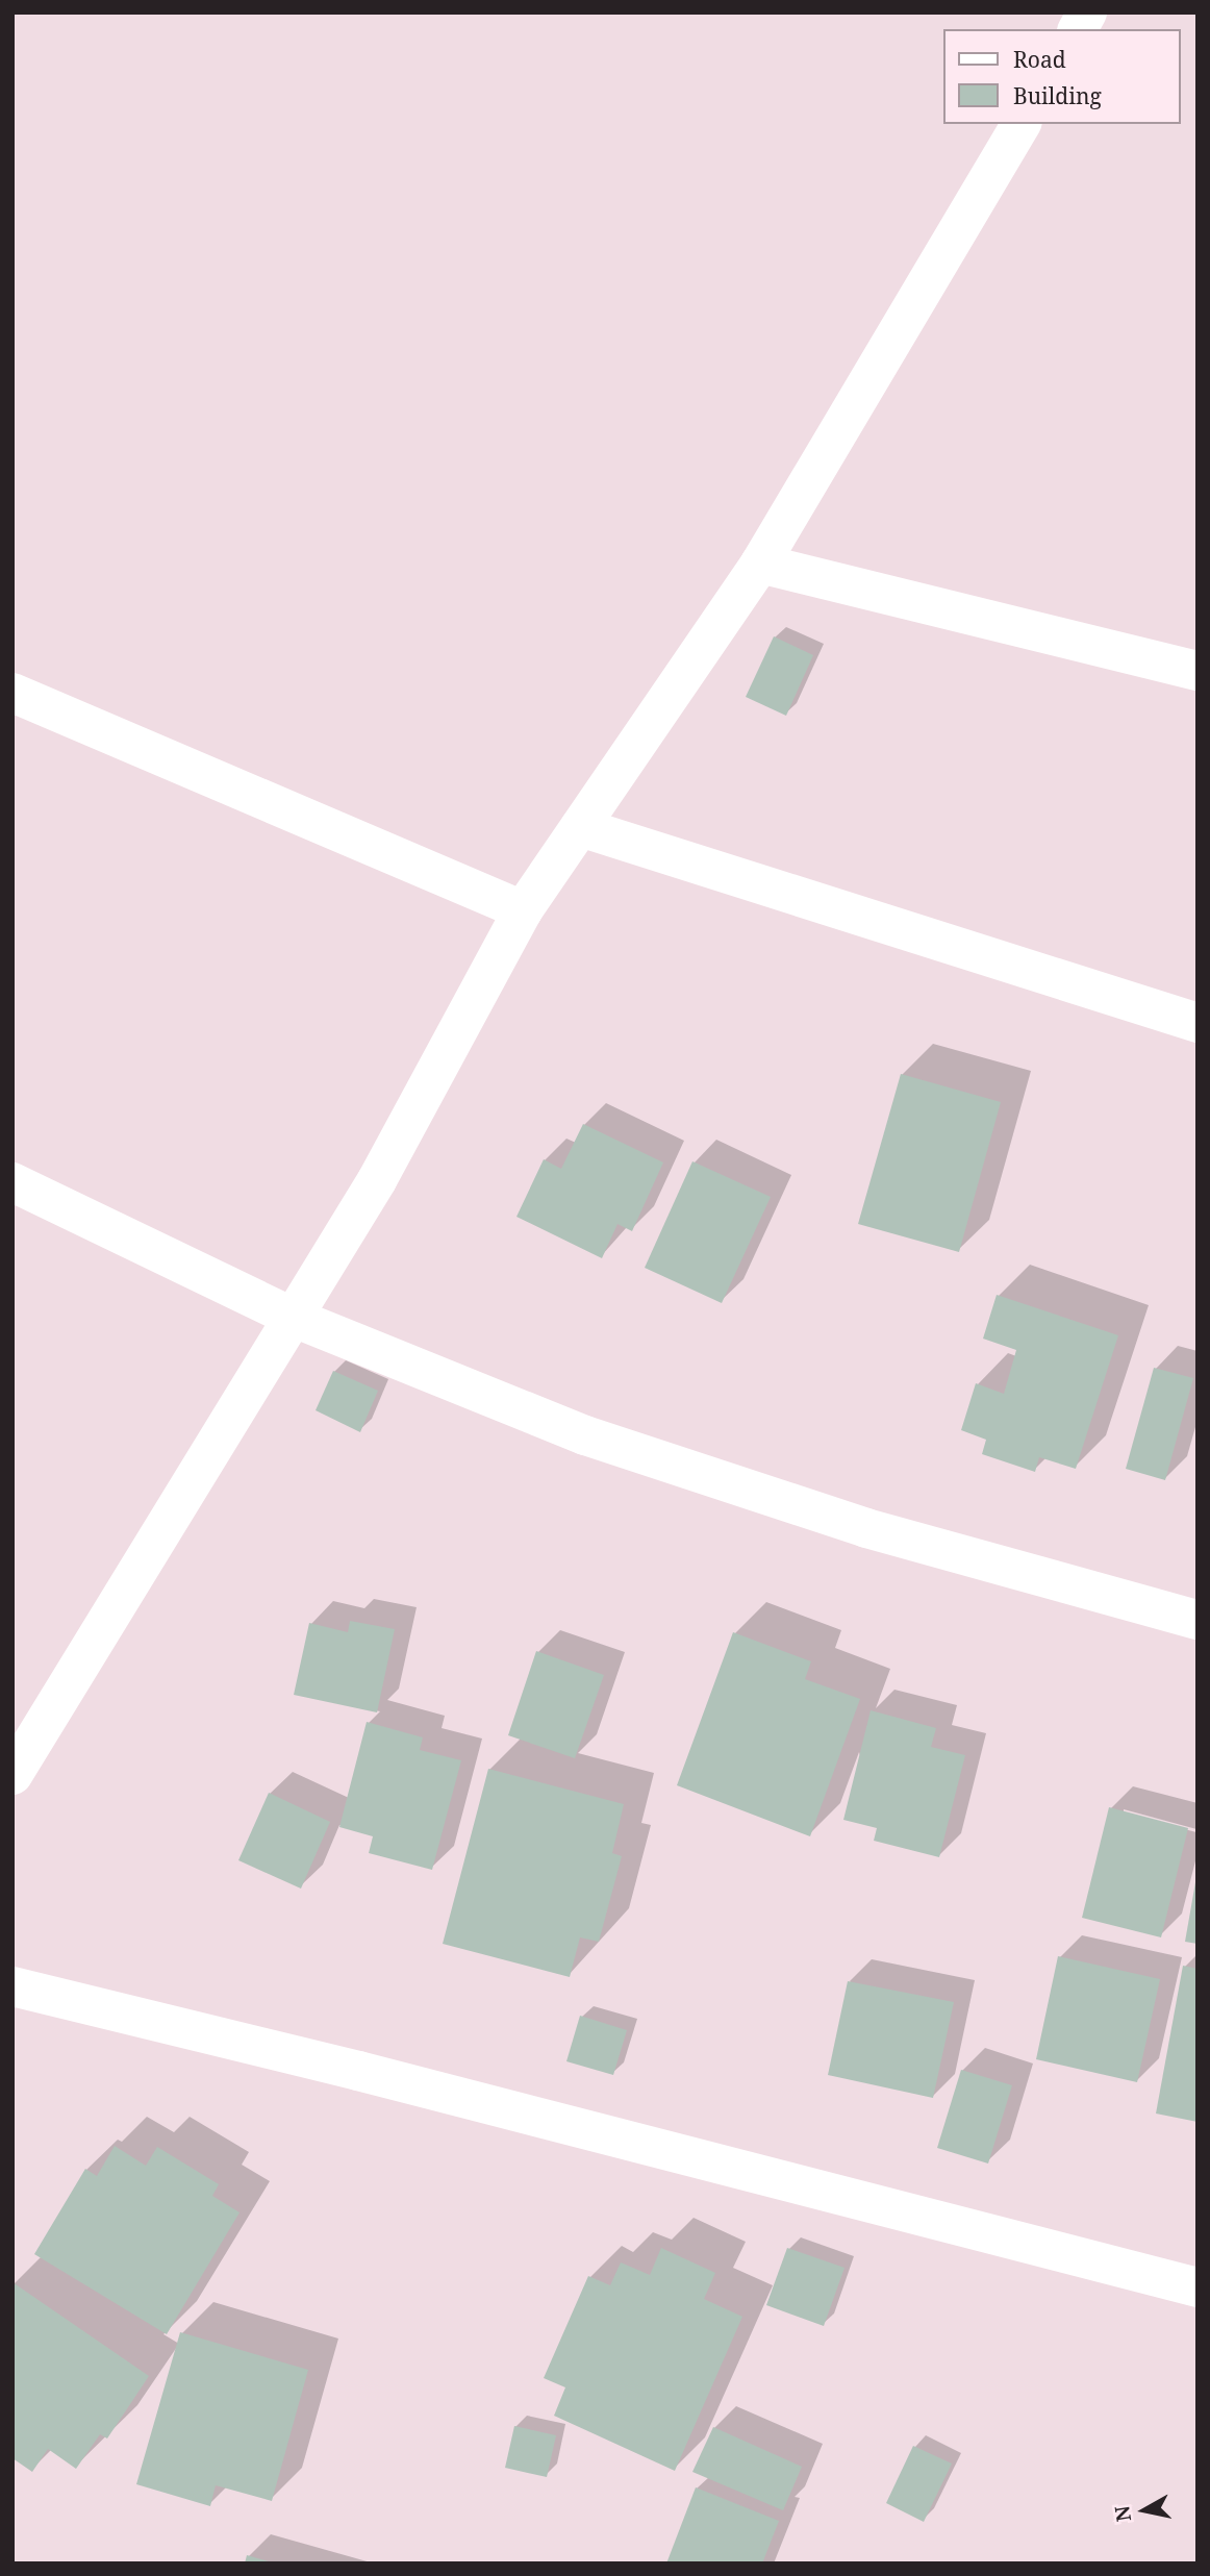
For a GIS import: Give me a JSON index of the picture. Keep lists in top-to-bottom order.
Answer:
{
  "legend": ["Road", "Building"],
  "north": "left"
}
